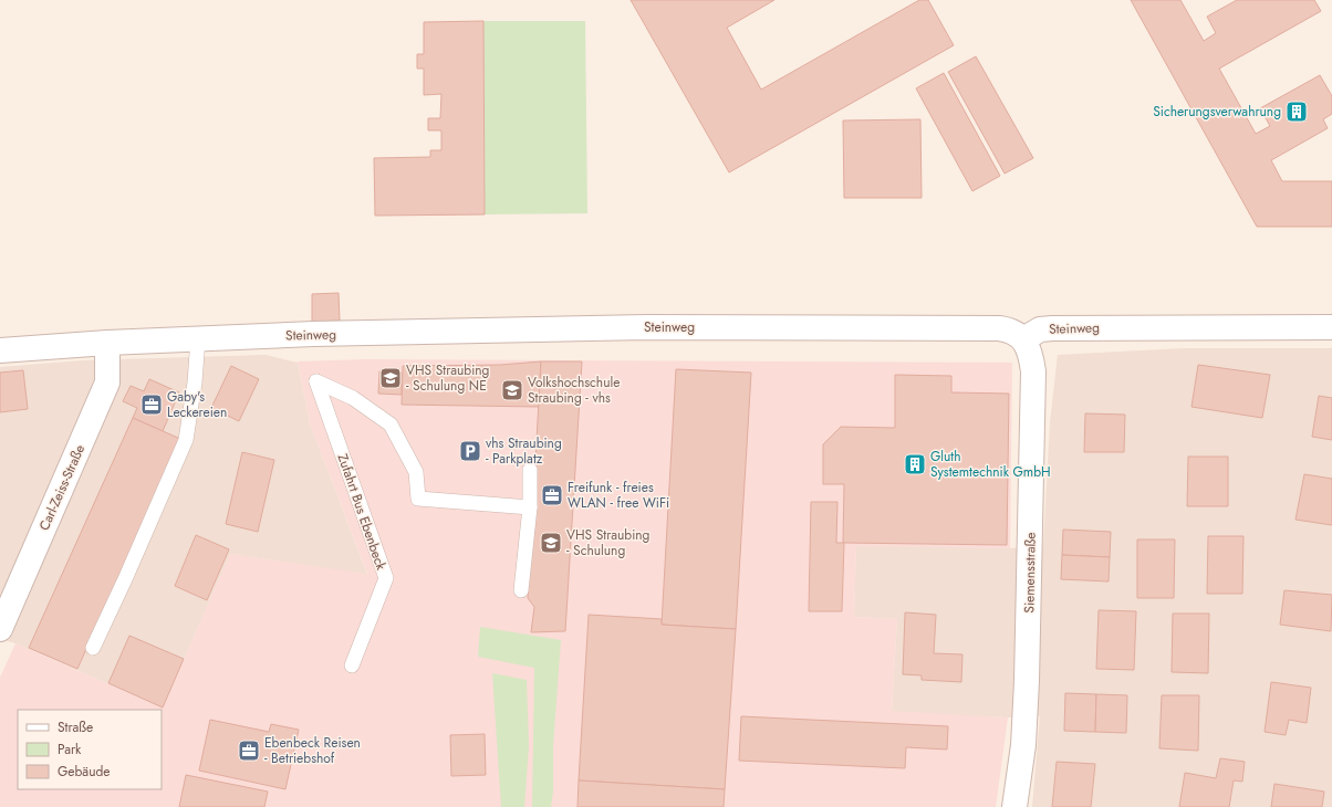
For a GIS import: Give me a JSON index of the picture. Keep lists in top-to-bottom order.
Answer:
{
  "streets": {
    "street": ["Steinweg", "Carl-Zeiss-Straße", "Siemensstraße"],
    "lane": ["Zufahrt Bus Ebenbeck"]
  },
  "crossings": [
    ["Steinweg", "Carl-Zeiss-Straße"],
    ["Steinweg", "Siemensstraße"]
  ],
  "places": {
    "building": ["Sicherungsverwahrung", "Gluth Systemtechnik GmbH"],
    "school or university": ["VHS Straubing - Schulung NE", "Volkshochschule Straubing - vhs", "VHS Straubing - Schulung"],
    "office": ["Gaby's Leckereien", "Freifunk - freies WLAN - free WiFi", "Ebenbeck Reisen - Betriebshof"],
    "parking": ["vhs Straubing - Parkplatz"]
  },
  "legend": ["Straße", "Park", "Gebäude"]
}
